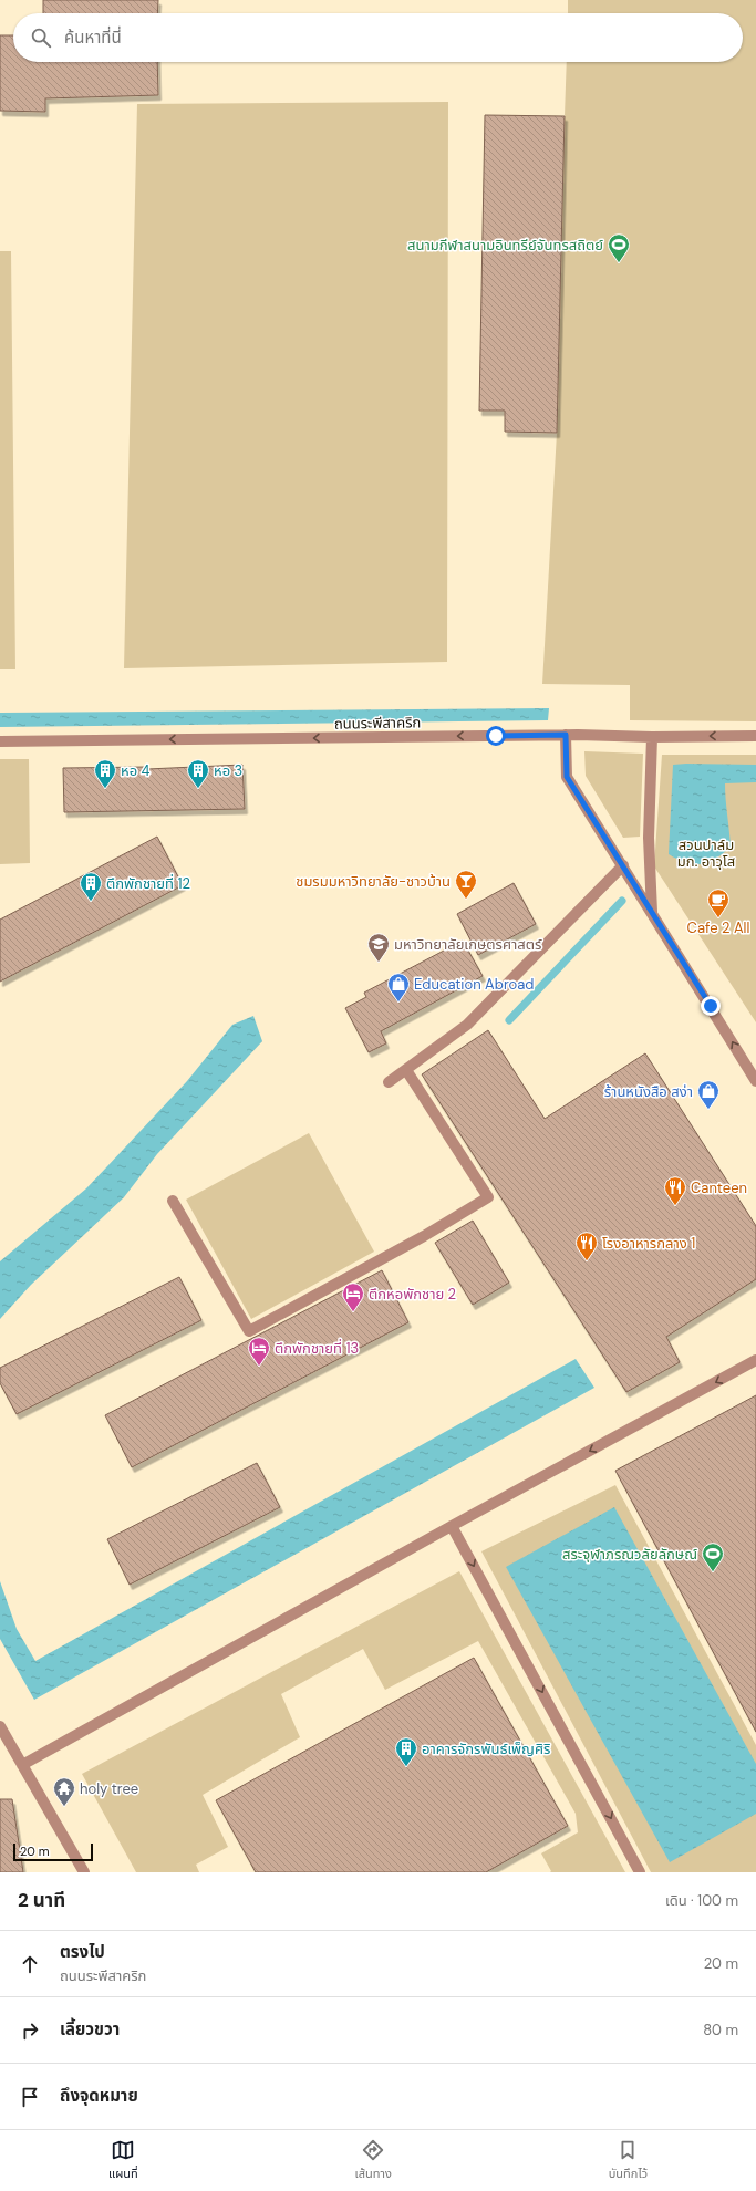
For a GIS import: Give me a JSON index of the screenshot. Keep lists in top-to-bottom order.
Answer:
{
  "streets": {
    "lane": ["ถนนระพีสาคริก"]
  },
  "one_way": ["ถนนระพีสาคริก"],
  "parks": ["สวนปาล์ม มก. อาวุโส"],
  "places": {
    "sports": ["สนามกีฬาสนามอินทรีย์จันทรสถิตย์", "สระจุฬาภรณวลัยลักษณ์"],
    "building": [
      "หอ 4",
      "หอ 3",
      "ตึกพักชายที่ 12",
      "อาคารจักรพันธ์เพ็ญศิริ"
    ],
    "bar": ["ชมรมมหาวิทยาลัย-ชาวบ้าน"],
    "cafe": ["Cafe 2 All"],
    "school or university": ["มหาวิทยาลัยเกษตรศาสตร์"],
    "shop": ["Education Abroad", "ร้านหนังสือ สง่า"],
    "restaurant": ["Canteen", "โรงอาหารกลาง 1"],
    "hotel": ["ตึกหอพักชาย 2", "ตึกพักชายที่ 13"],
    "temple": ["holy tree"]
  },
  "scale_bar": "20 m",
  "page": {
    "search": "ค้นหาที่นี่",
    "scale": "20 m",
    "heading": ["2 นาที", "เดิน · 100 m"],
    "list": [
      ["ตรงไป", "ถนนระพีสาคริก", "20 m"],
      ["เลี้ยวขวา", "80 m"],
      "ถึงจุดหมาย"
    ],
    "nav": ["แผนที่", "เส้นทาง", "บันทึกไว้"]
  }
}
